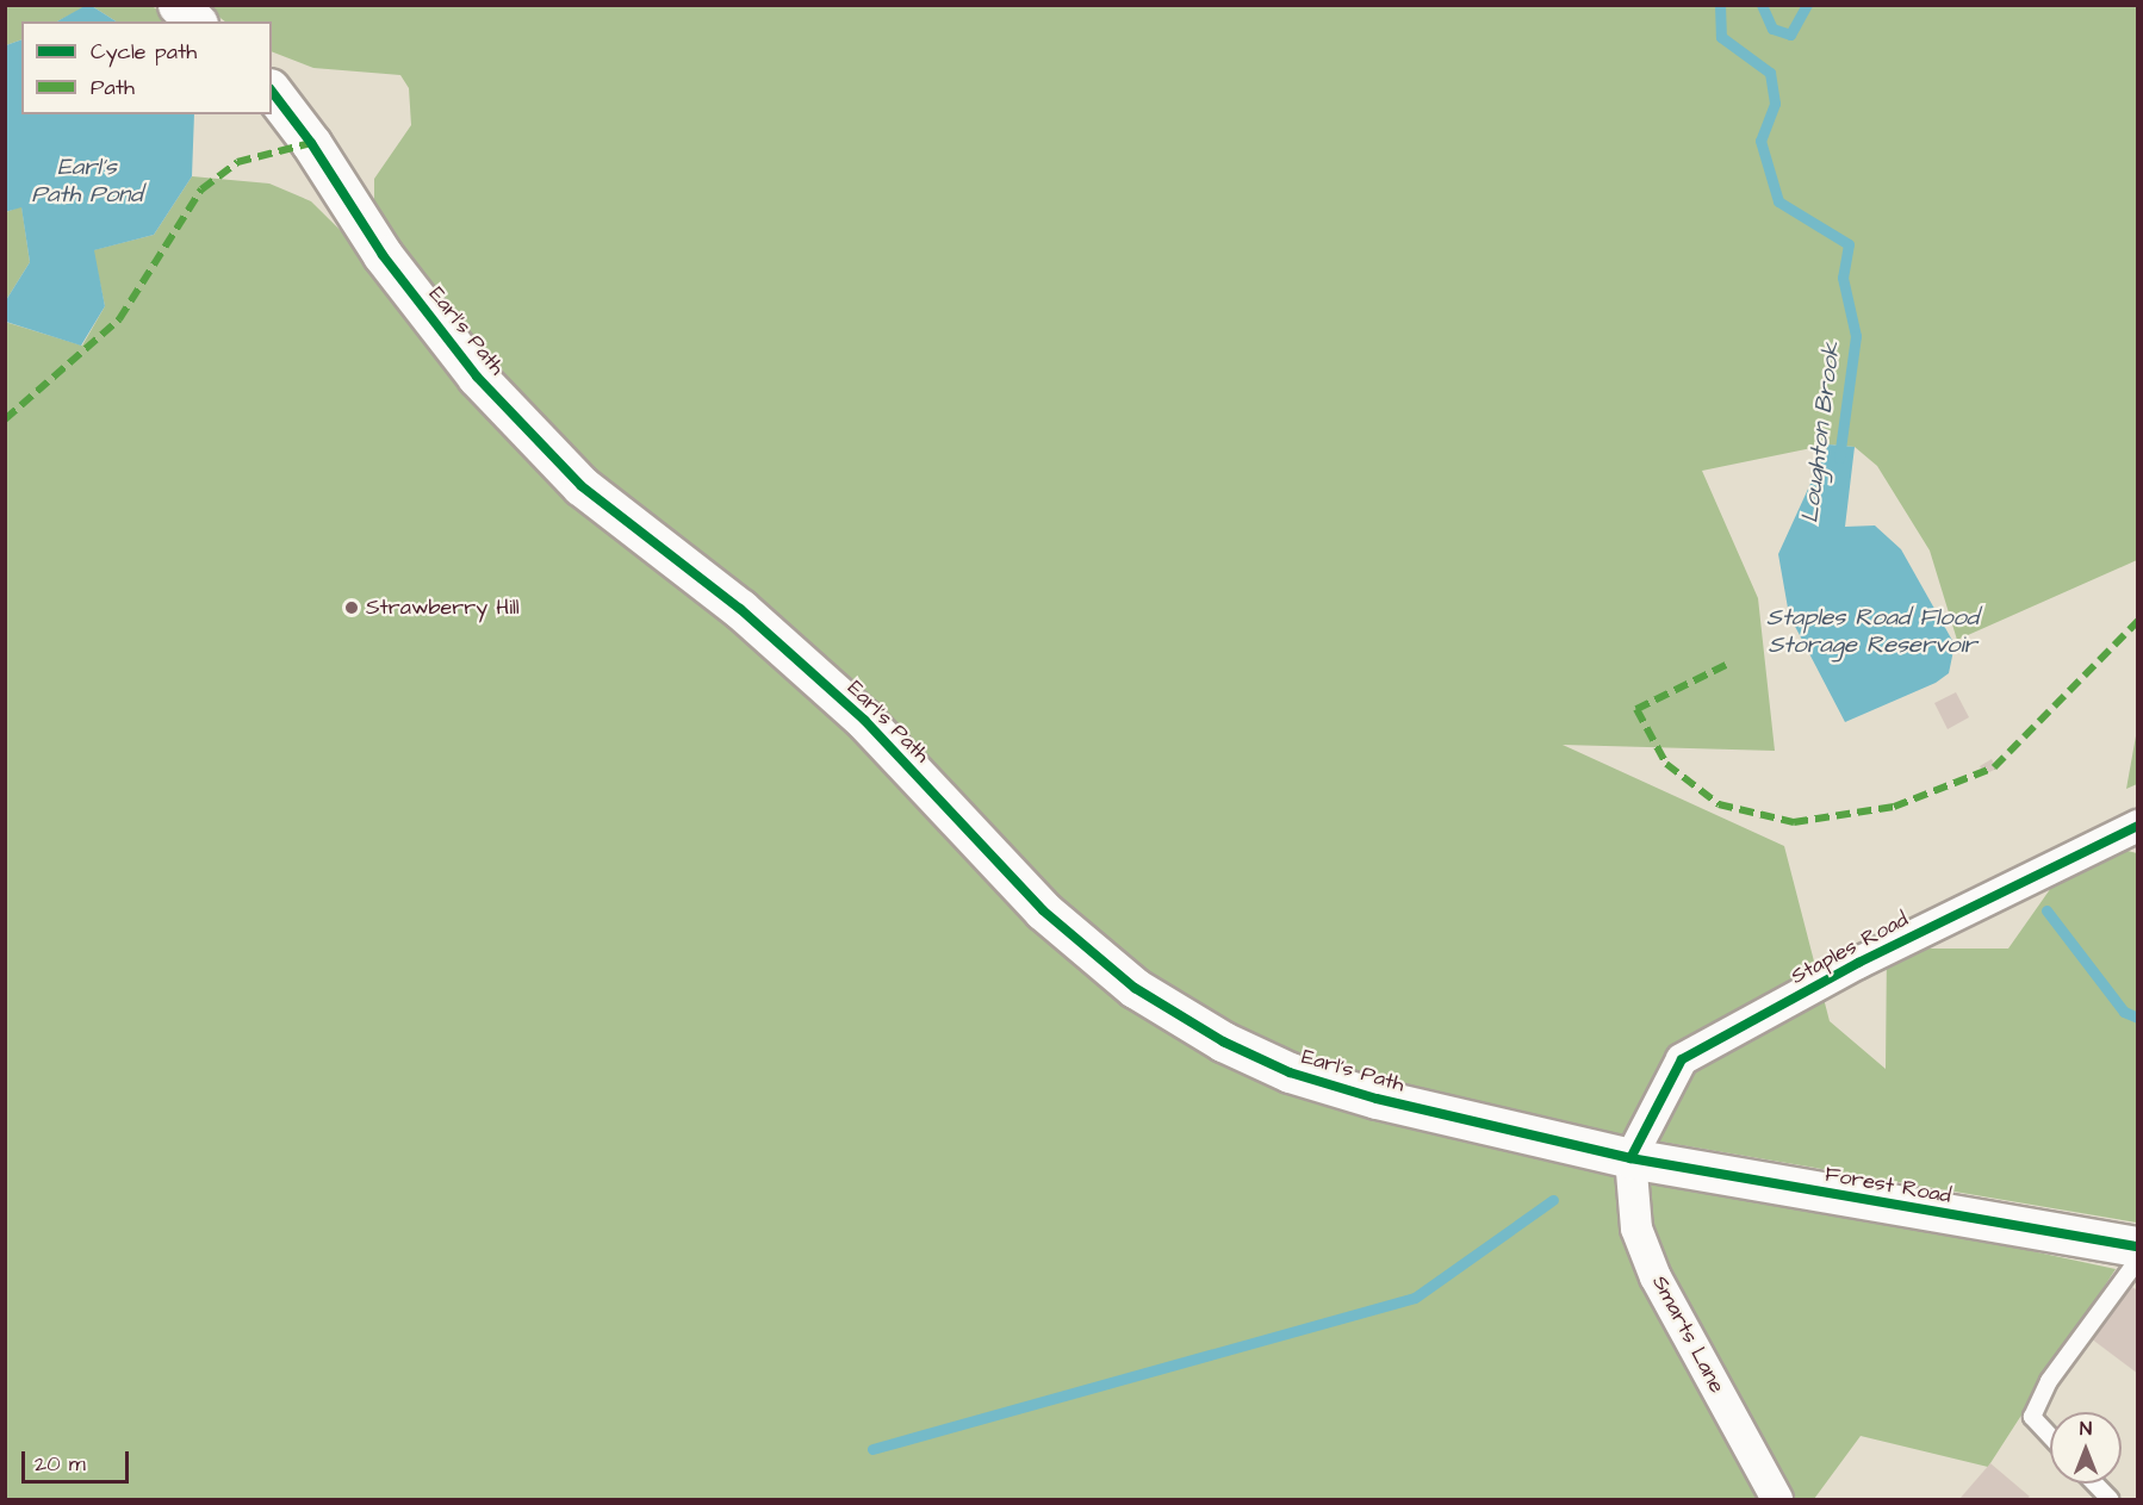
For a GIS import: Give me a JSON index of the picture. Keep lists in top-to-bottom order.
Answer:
{
  "streets": {
    "street": [
      "Earl's Path",
      "Staples Road",
      "Forest Road",
      "Smarts Lane"
    ]
  },
  "crossings": [
    ["Earl's Path", "Staples Road"],
    ["Earl's Path", "Forest Road"],
    ["Earl's Path", "Smarts Lane"],
    ["Staples Road", "Forest Road"],
    ["Staples Road", "Smarts Lane"],
    ["Forest Road", "Smarts Lane"]
  ],
  "water": ["Earl's Path Pond", "Loughton Brook", "Staples Road Flood Storage Reservoir"],
  "places": ["Strawberry Hill"],
  "legend": ["Cycle path", "Path"],
  "scale_bar": "20 m",
  "north": "top"
}
